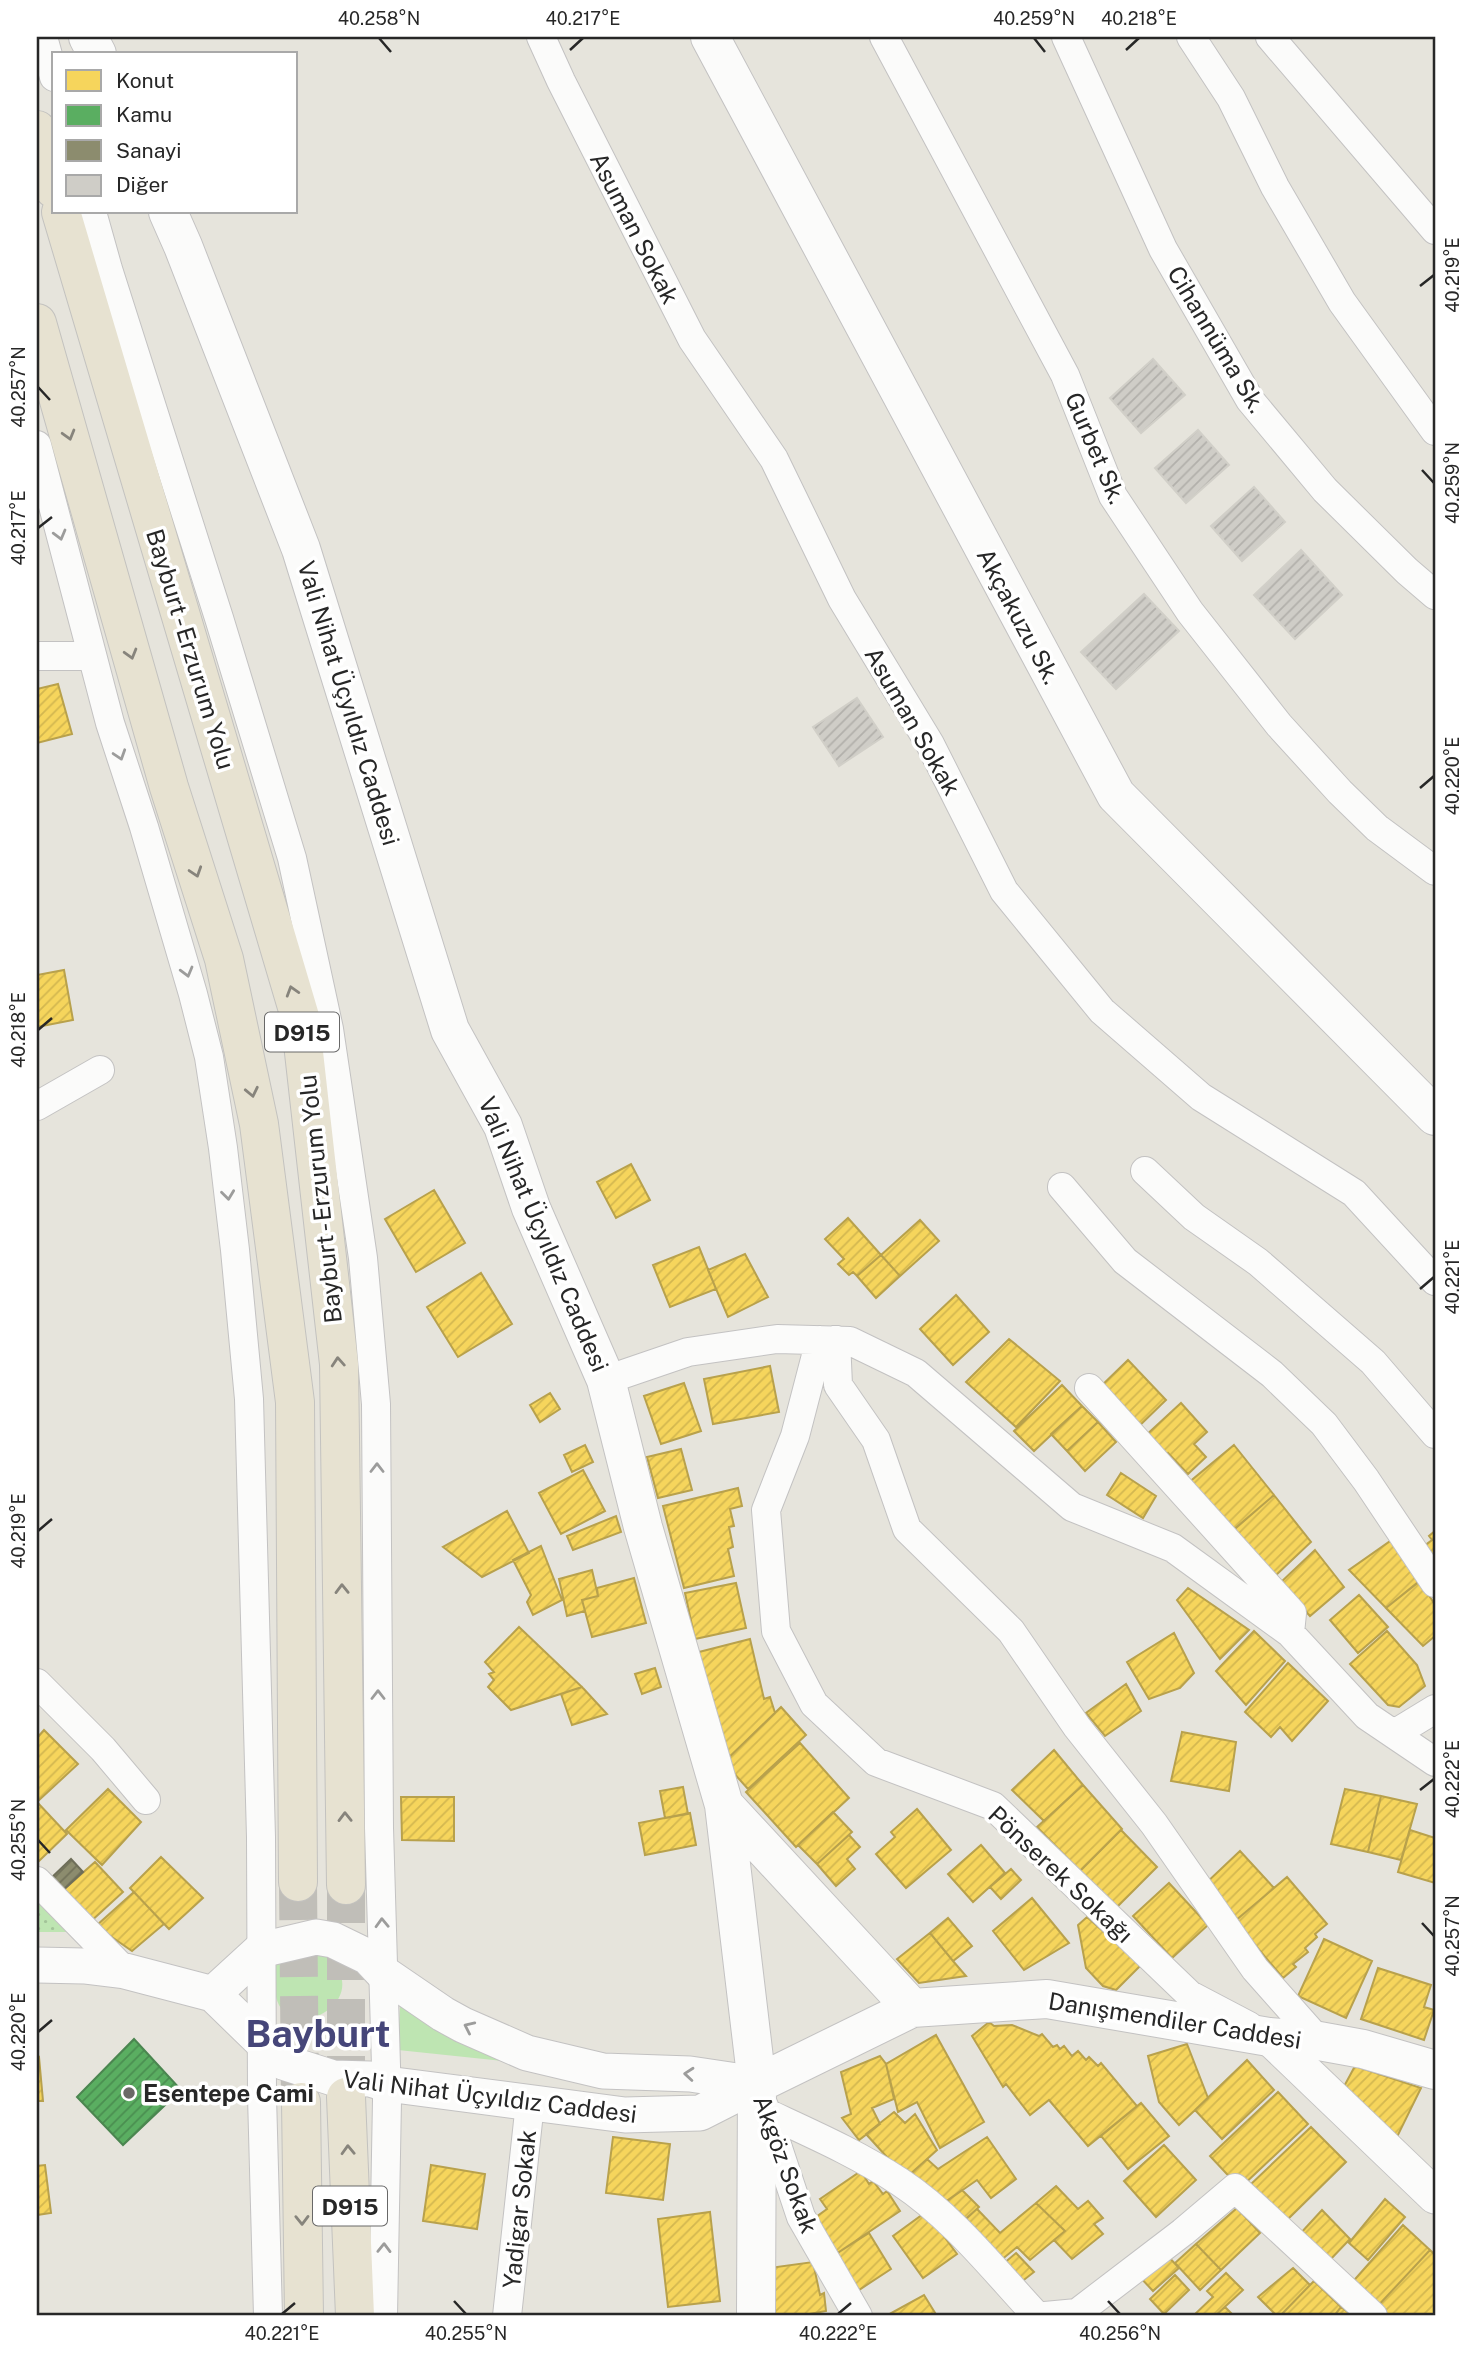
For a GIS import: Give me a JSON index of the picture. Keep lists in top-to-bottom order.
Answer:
{
  "streets": {
    "highway": ["Bayburt - Erzurum Yolu", "D915"],
    "main road": ["Akçakuzu Sk.", "Vali Nihat Üçyıldız Caddesi", "Danışmendiler Caddesi"],
    "street": [
      "Asuman Sokak",
      "Cihannüma Sk.",
      "Gurbet Sk.",
      "Pönserek Sokağı",
      "Akgöz Sokak",
      "Yadigar Sokak"
    ]
  },
  "crossings": [
    ["Vali Nihat Üçyıldız Caddesi", "Akgöz Sokak"],
    ["Vali Nihat Üçyıldız Caddesi", "Yadigar Sokak"],
    ["Pönserek Sokağı", "Danışmendiler Caddesi"]
  ],
  "districts": ["Bayburt"],
  "places": ["Esentepe Cami"],
  "legend": [
    "Konut",
    "Kamu",
    "Sanayi",
    "Diğer"
  ],
  "coordinates": [
    "40.258°N",
    "40.217°E",
    "40.259°N",
    "40.218°E",
    "40.219°E",
    "40.257°N",
    "40.220°E",
    "40.221°E",
    "40.222°E",
    "40.255°N",
    "40.256°N"
  ]
}
